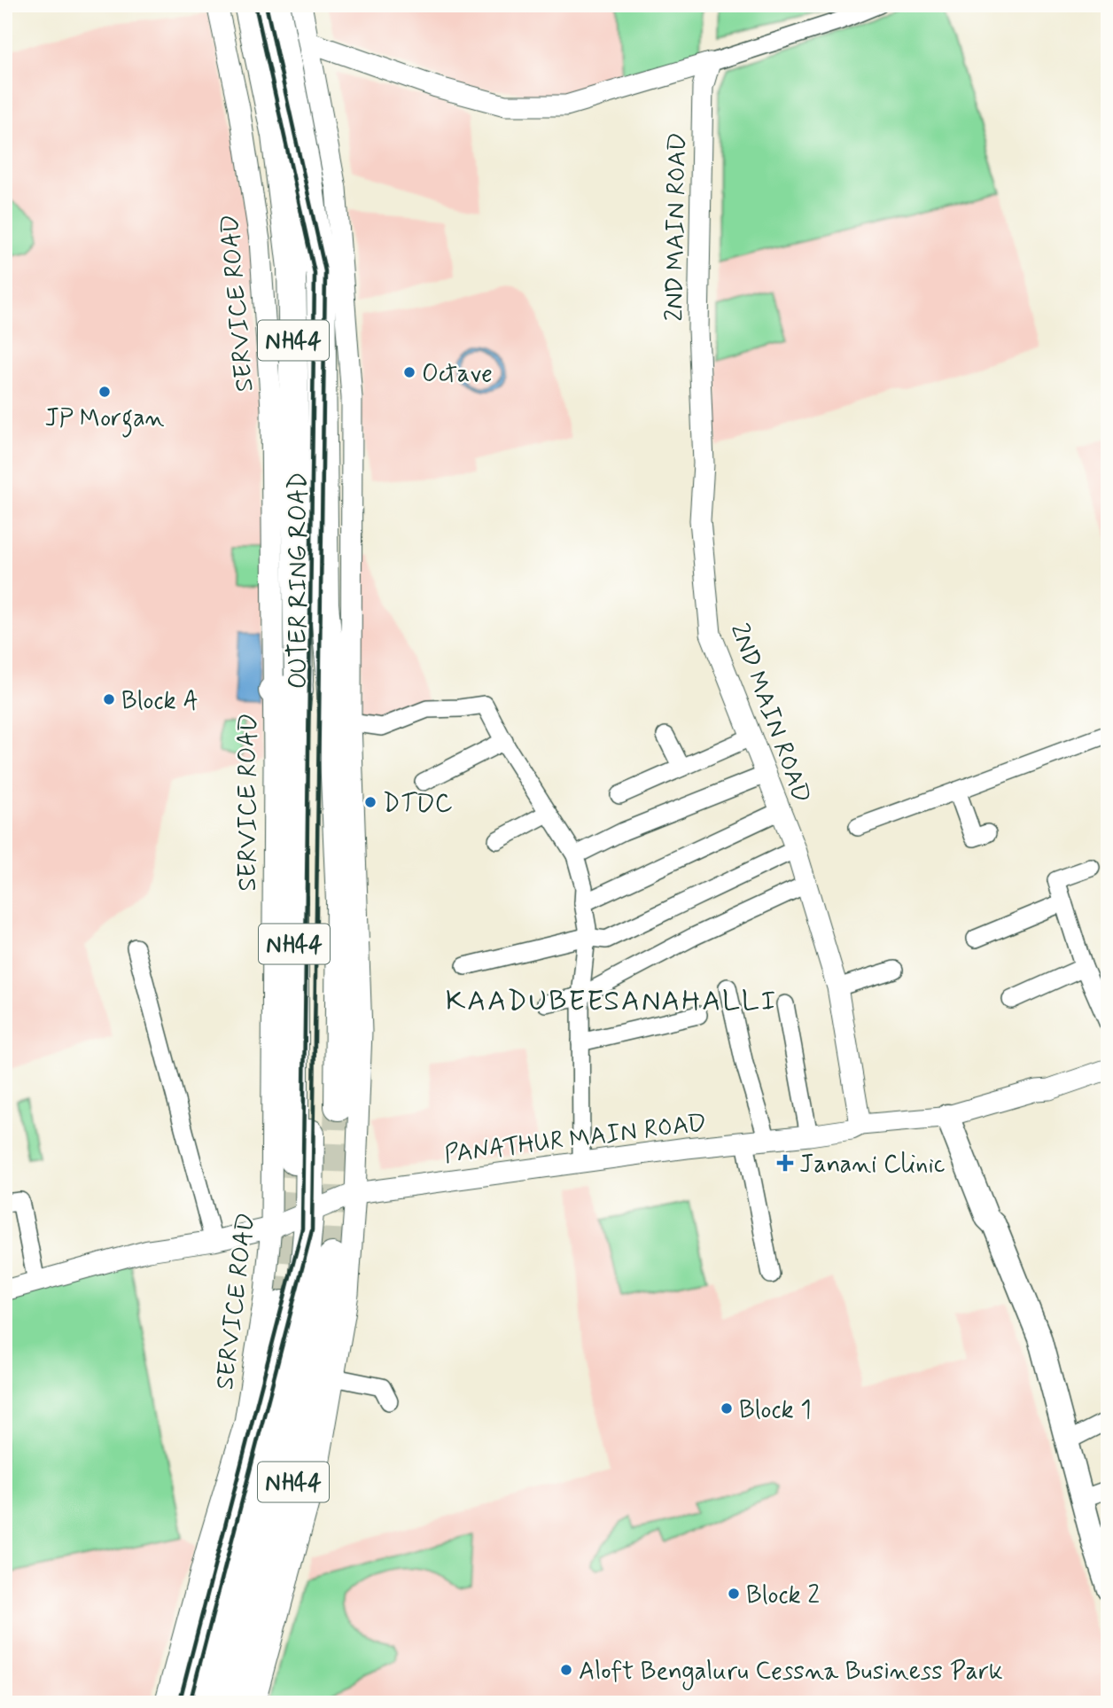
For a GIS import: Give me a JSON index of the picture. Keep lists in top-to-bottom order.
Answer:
{
  "streets": {
    "highway": ["NH44", "OUTER RING ROAD"],
    "street": ["2ND MAIN ROAD", "SERVICE ROAD", "PANATHUR MAIN ROAD"]
  },
  "crossings": [
    ["2ND MAIN ROAD", "PANATHUR MAIN ROAD"],
    ["SERVICE ROAD", "OUTER RING ROAD"],
    ["SERVICE ROAD", "PANATHUR MAIN ROAD"]
  ],
  "districts": ["KAADUBEESANAHALLI"],
  "places": {
    "other": [
      "Octave",
      "JP Morgan",
      "Block A",
      "DTDC",
      "Block 1",
      "Block 2",
      "Aloft Bengaluru Cessna Business Park"
    ],
    "health": ["Janani Clinic"]
  }
}
